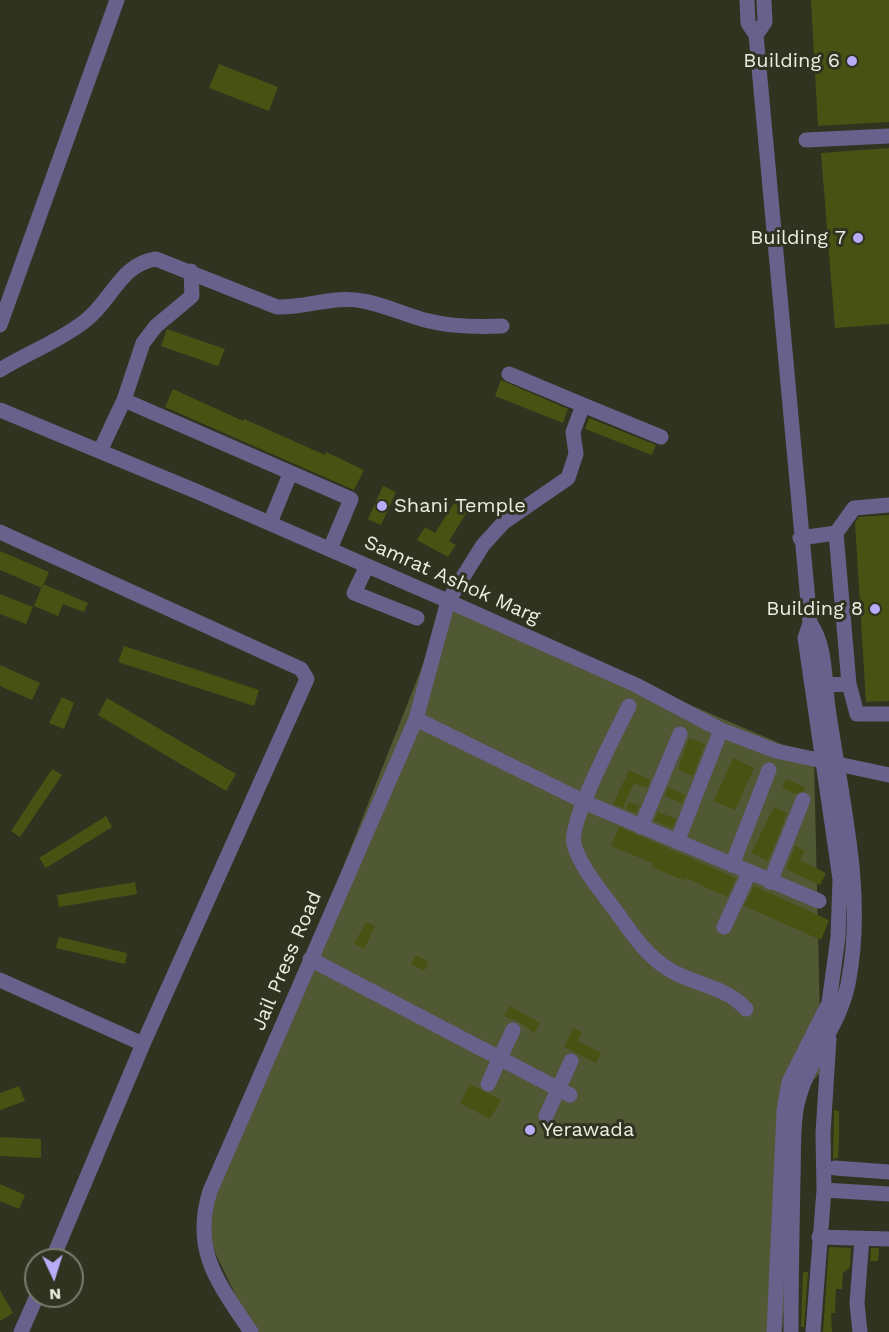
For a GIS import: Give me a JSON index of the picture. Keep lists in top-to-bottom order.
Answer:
{
  "streets": {
    "street": ["Samrat Ashok Marg", "Jail Press Road"]
  },
  "crossings": [
    ["Samrat Ashok Marg", "Jail Press Road"]
  ],
  "places": [
    "Building 6",
    "Building 7",
    "Shani Temple",
    "Building 8",
    "Yerawada"
  ],
  "north": "bottom"
}
